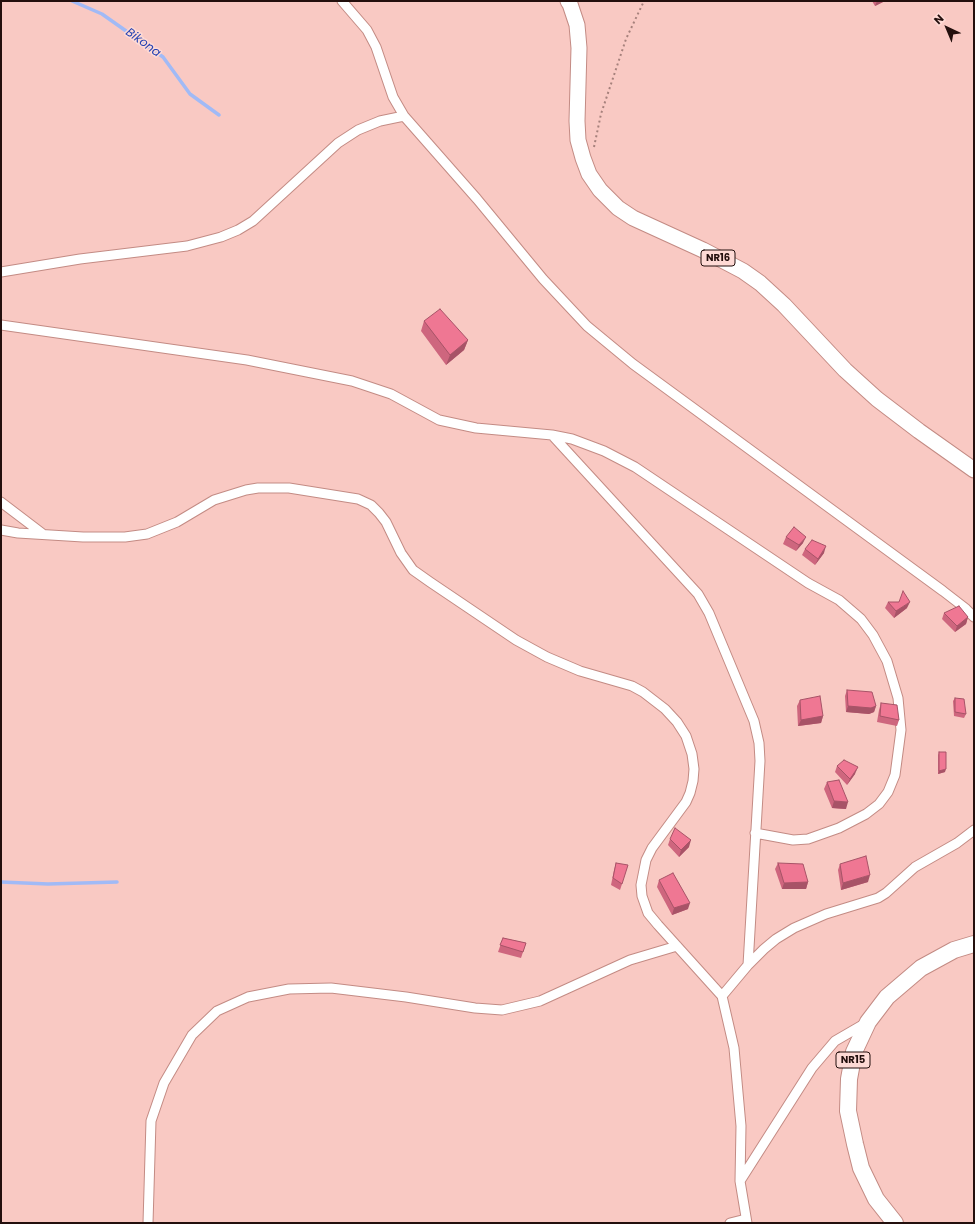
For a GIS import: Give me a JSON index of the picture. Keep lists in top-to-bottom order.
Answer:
{
  "streets": {
    "highway": ["NR15"],
    "main road": ["NR16"]
  },
  "water": ["Bikona"],
  "north": "top left"
}
